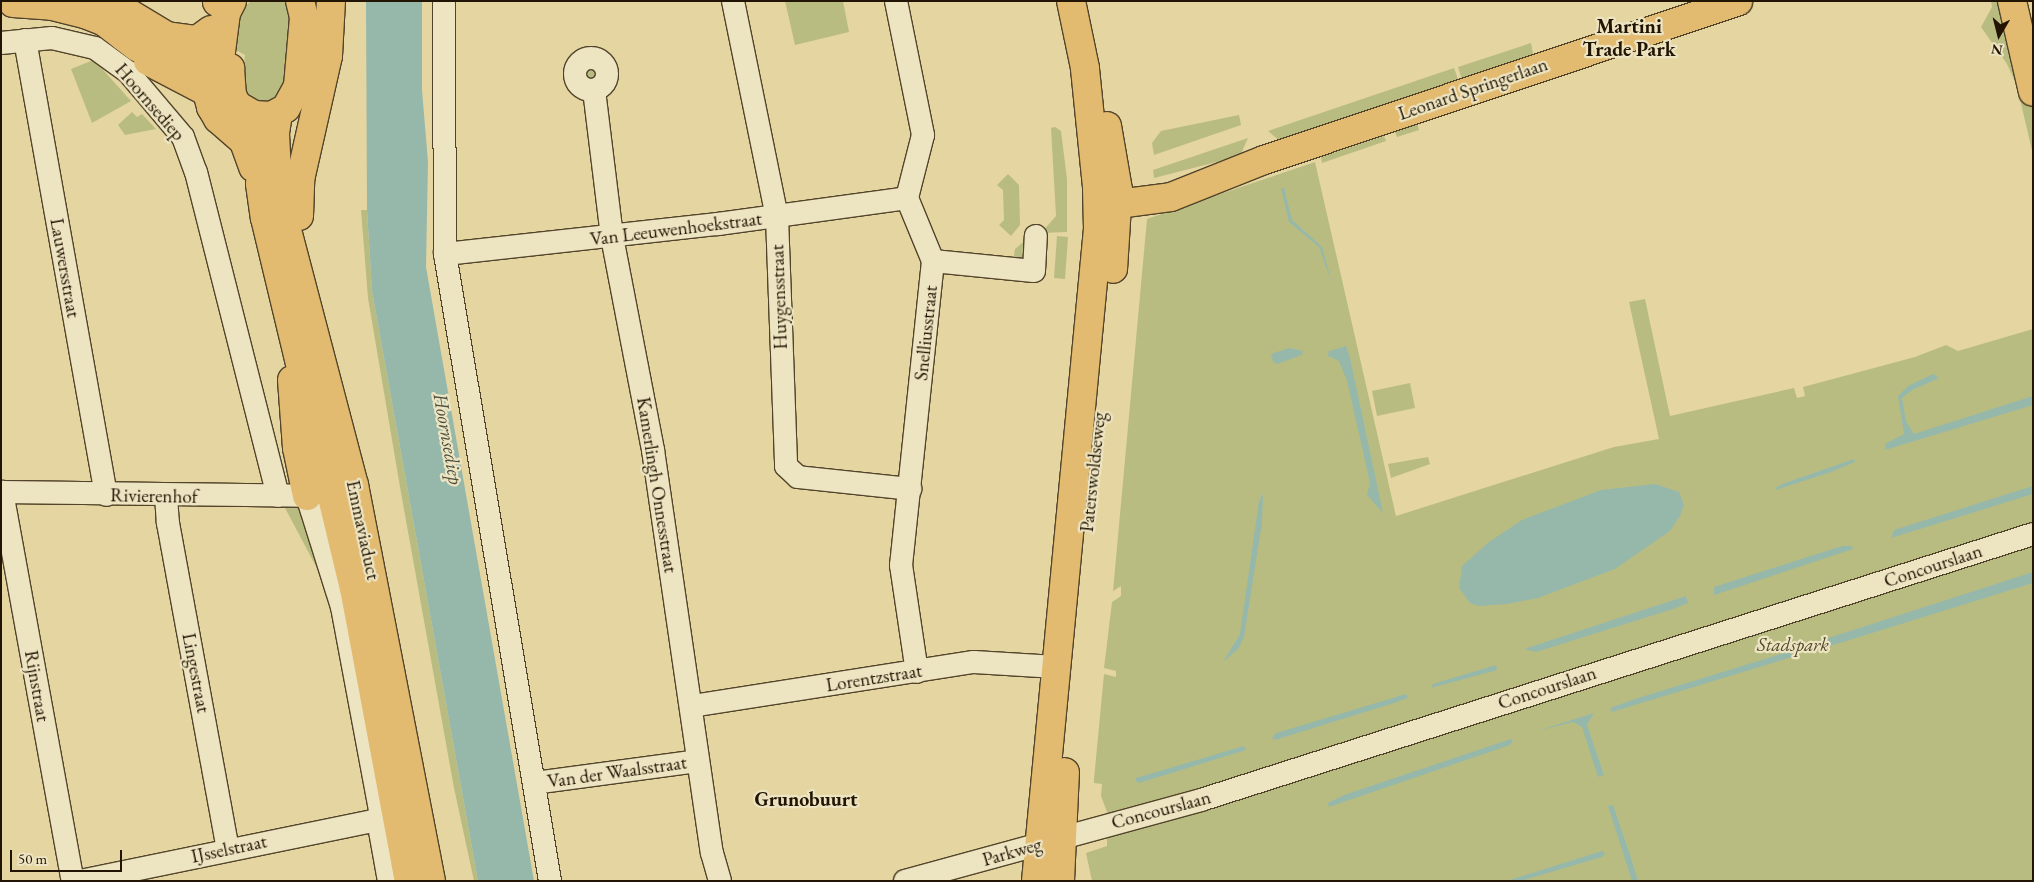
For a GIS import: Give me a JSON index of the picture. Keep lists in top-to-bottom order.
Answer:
{
  "streets": {
    "main road": ["Leonard Springerlaan", "Paterswoldseweg", "Emmaviaduct"],
    "street": [
      "Hoornsediep",
      "Van Leeuwenhoekstraat",
      "Lauwersstraat",
      "Huygensstraat",
      "Snelliusstraat",
      "Kamerlingh Onnesstraat",
      "Rivierenhof",
      "Concourslaan",
      "Lingestraat",
      "Lorentzstraat",
      "Rijnstraat",
      "Van der Waalsstraat",
      "IJsselstraat",
      "Parkweg"
    ]
  },
  "crossings": [
    ["Leonard Springerlaan", "Paterswoldseweg"],
    ["Hoornsediep", "Lauwersstraat"],
    ["Hoornsediep", "Rivierenhof"],
    ["Van Leeuwenhoekstraat", "Huygensstraat"],
    ["Van Leeuwenhoekstraat", "Snelliusstraat"],
    ["Van Leeuwenhoekstraat", "Kamerlingh Onnesstraat"],
    ["Lauwersstraat", "Rivierenhof"],
    ["Huygensstraat", "Snelliusstraat"],
    ["Snelliusstraat", "Lorentzstraat"],
    ["Paterswoldseweg", "Concourslaan"],
    ["Paterswoldseweg", "Lorentzstraat"],
    ["Paterswoldseweg", "Parkweg"],
    ["Kamerlingh Onnesstraat", "Lorentzstraat"],
    ["Kamerlingh Onnesstraat", "Van der Waalsstraat"],
    ["Rivierenhof", "Lingestraat"],
    ["Rivierenhof", "Rijnstraat"],
    ["Concourslaan", "Parkweg"],
    ["Lingestraat", "IJsselstraat"]
  ],
  "districts": ["Martini Trade Park", "Grunobuurt"],
  "water": ["Hoornsediep"],
  "parks": ["Stadspark"],
  "scale_bar": "50 m",
  "north": "bottom"
}
